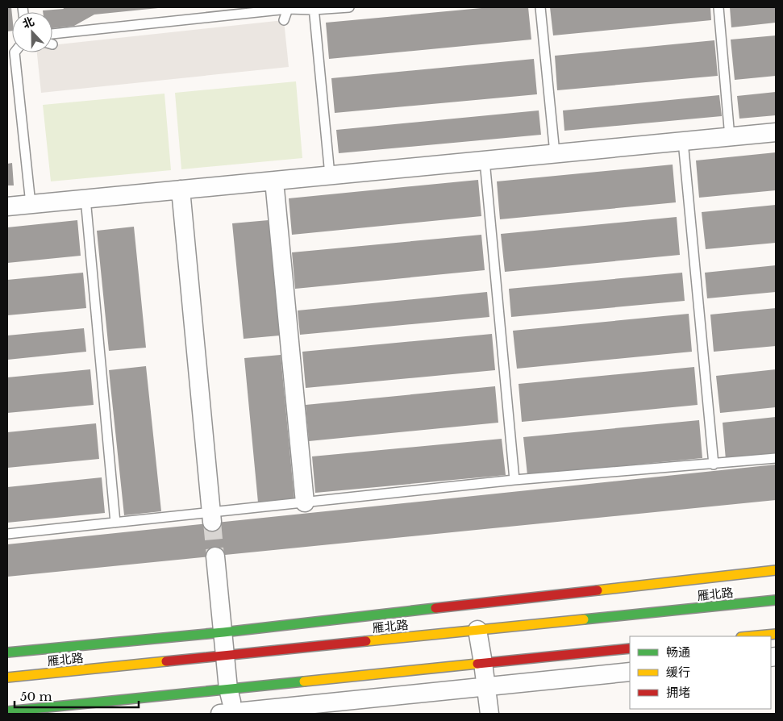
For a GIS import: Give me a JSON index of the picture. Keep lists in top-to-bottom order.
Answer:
{
  "streets": {
    "main road": ["雁北路"]
  },
  "legend": ["畅通", "缓行", "拥堵"],
  "scale_bar": "50 m",
  "north": "top"
}
